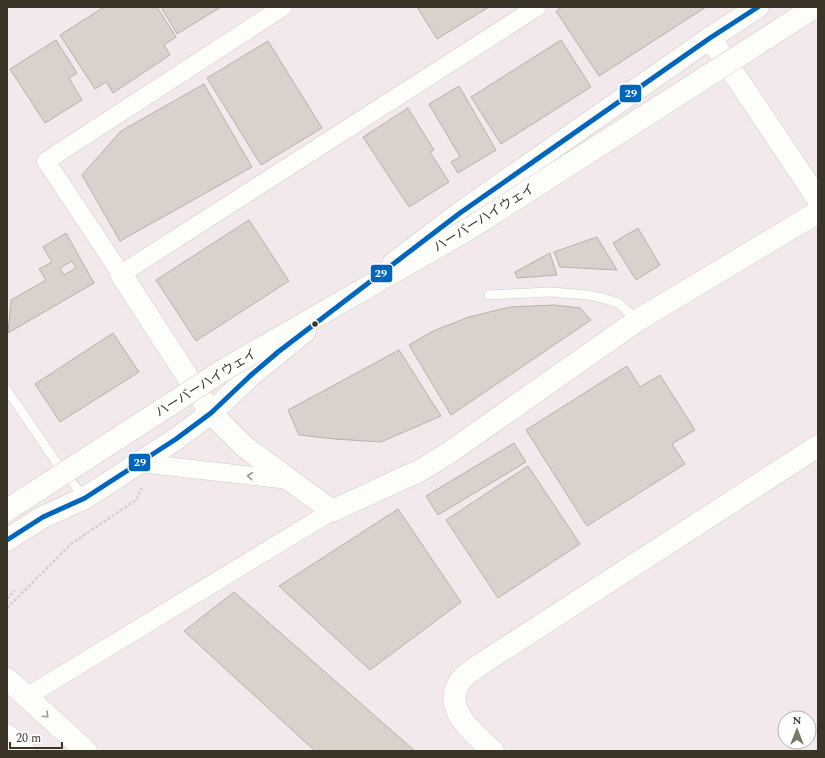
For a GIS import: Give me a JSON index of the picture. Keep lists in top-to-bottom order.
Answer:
{
  "streets": {
    "street": ["ハーバーハイウェイ"]
  },
  "lines": ["transit line 29"],
  "scale_bar": "20 m",
  "north": "top"
}
